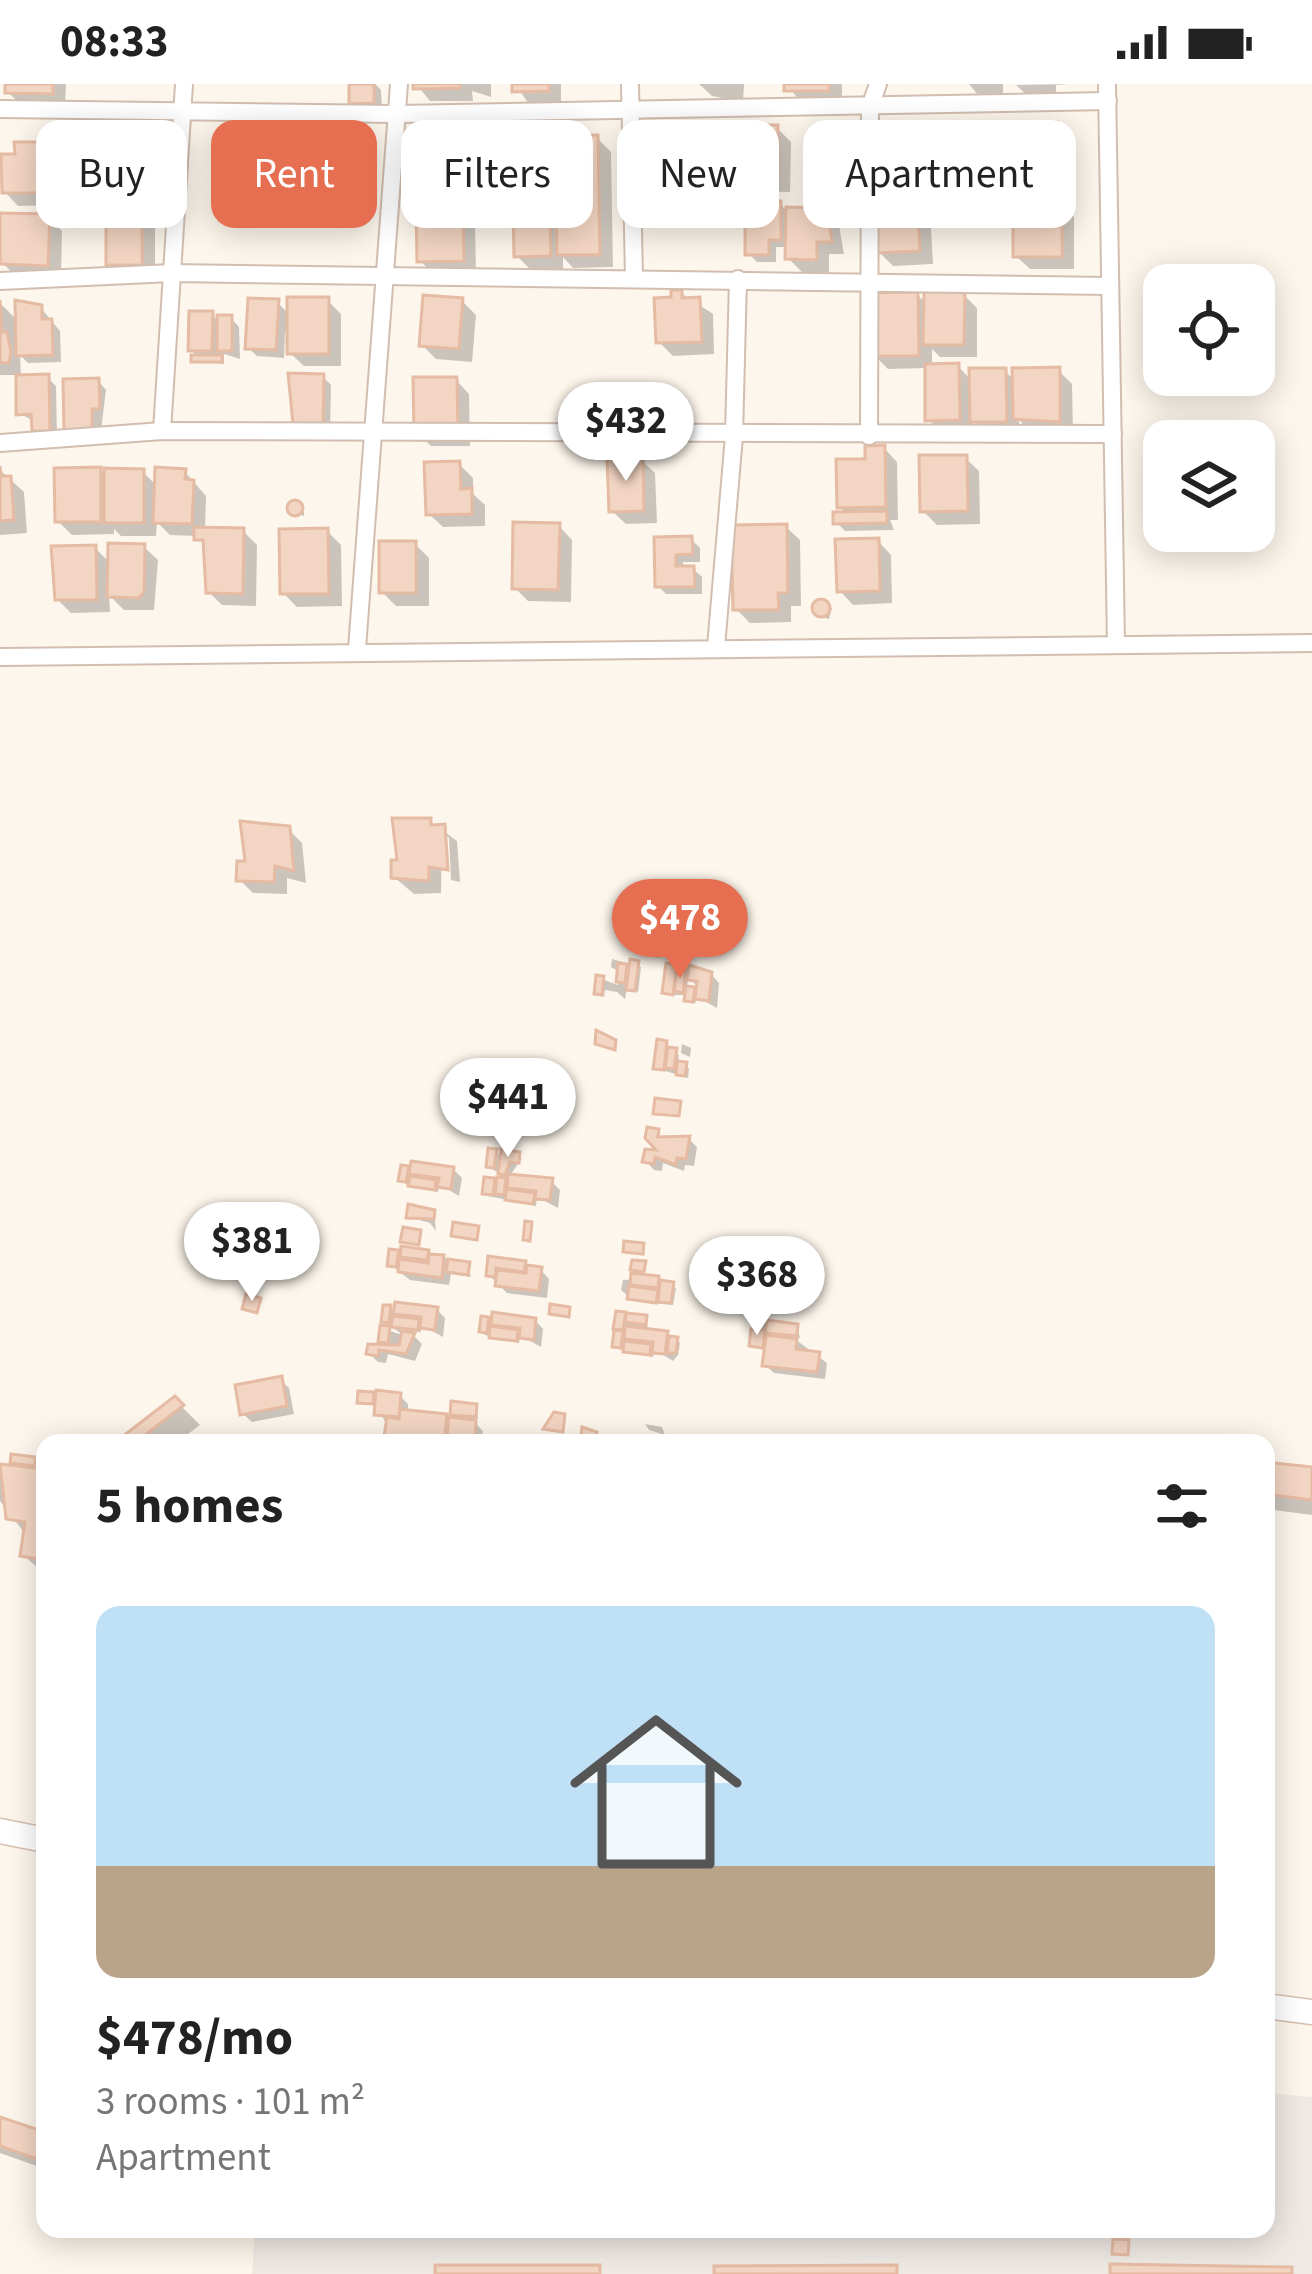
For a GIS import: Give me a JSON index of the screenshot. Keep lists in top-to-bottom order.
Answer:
{
  "page": {
    "status": "08:33",
    "chip": [
      "Buy",
      "Rent",
      "Filters",
      "New",
      "Apartment"
    ],
    "price": [
      "$432",
      "$478",
      "$441",
      "$381",
      "$368"
    ],
    "heading": "5 homes",
    "list": [
      {
        "name": "$478/mo",
        "note": "3 rooms · 101 m² · Apartment"
      }
    ]
  }
}
